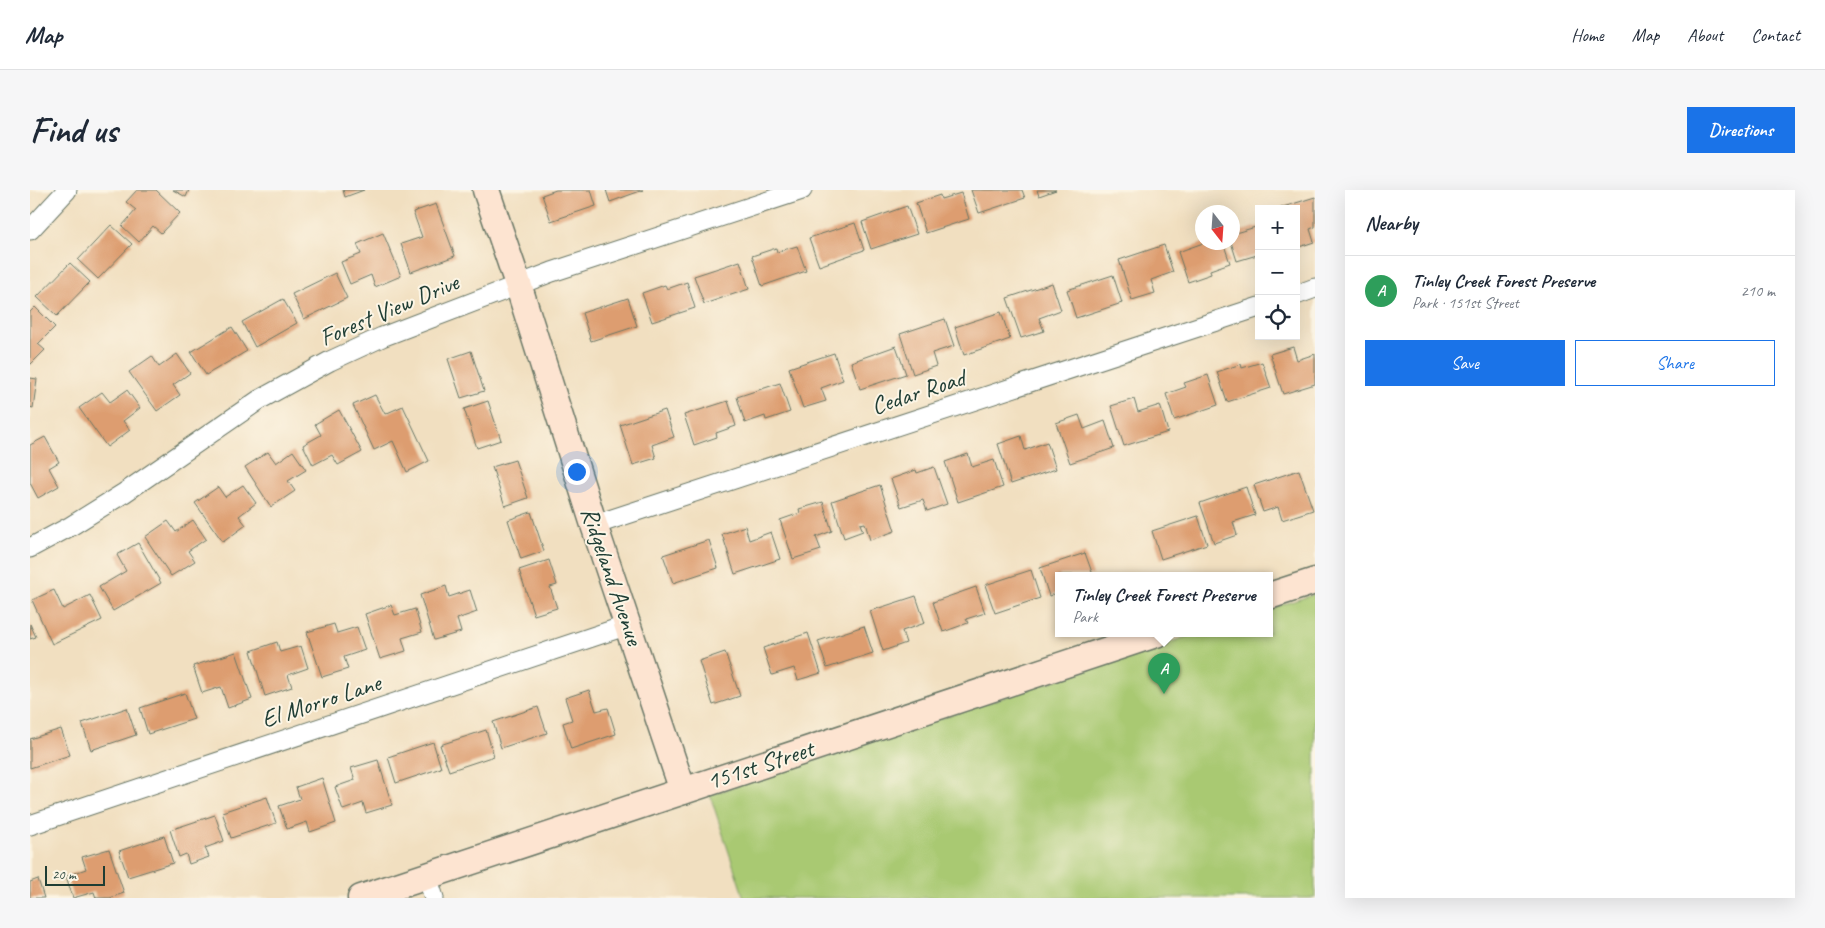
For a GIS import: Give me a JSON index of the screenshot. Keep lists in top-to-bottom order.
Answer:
{
  "streets": {
    "street": [
      "Forest View Drive",
      "Cedar Road",
      "Ridgeland Avenue",
      "El Morro Lane",
      "151st Street"
    ]
  },
  "crossings": [
    ["Forest View Drive", "Ridgeland Avenue"],
    ["Cedar Road", "Ridgeland Avenue"],
    ["Ridgeland Avenue", "El Morro Lane"],
    ["Ridgeland Avenue", "151st Street"]
  ],
  "scale_bar": "20 m",
  "north": "bottom",
  "page": {
    "header": "Map",
    "nav": [
      "Home",
      "Map",
      "About",
      "Contact"
    ],
    "buttons": [
      "Directions",
      ["Save", "Share"]
    ],
    "title": "Find us",
    "heading": "Nearby",
    "map_buttons": ["+", "−"],
    "list": [
      {
        "mark": "A",
        "name": "Tinley Creek Forest Preserve",
        "note": "Park · 151st Street",
        "value": "210 m"
      }
    ],
    "popup": ["Tinley Creek Forest Preserve", "Park"],
    "pins": "A",
    "scale": "20 m"
  }
}
